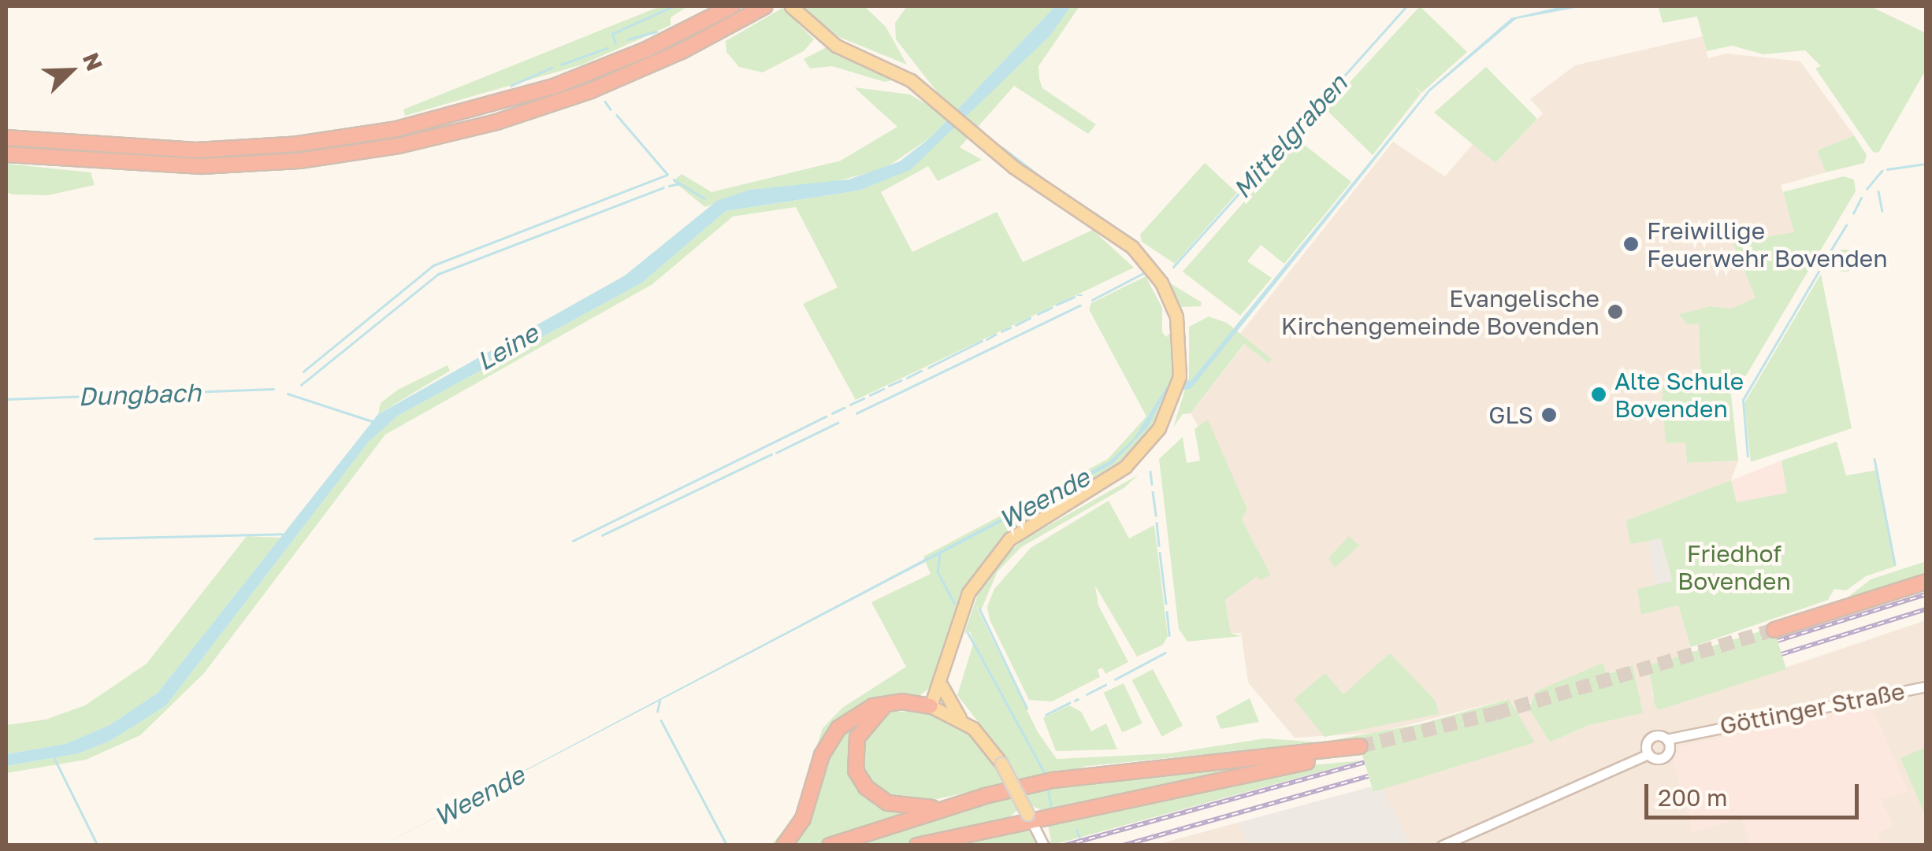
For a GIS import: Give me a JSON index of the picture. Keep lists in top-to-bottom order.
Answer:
{
  "streets": {
    "street": ["Göttinger Straße"]
  },
  "water": [
    "Mittelgraben",
    "Leine",
    "Dungbach",
    "Weende"
  ],
  "parks": ["Friedhof Bovenden"],
  "places": [
    "Freiwillige Feuerwehr Bovenden",
    "Evangelische Kirchengemeinde Bovenden",
    "Alte Schule Bovenden",
    "GLS"
  ],
  "scale_bar": "200 m",
  "north": "top right"
}
